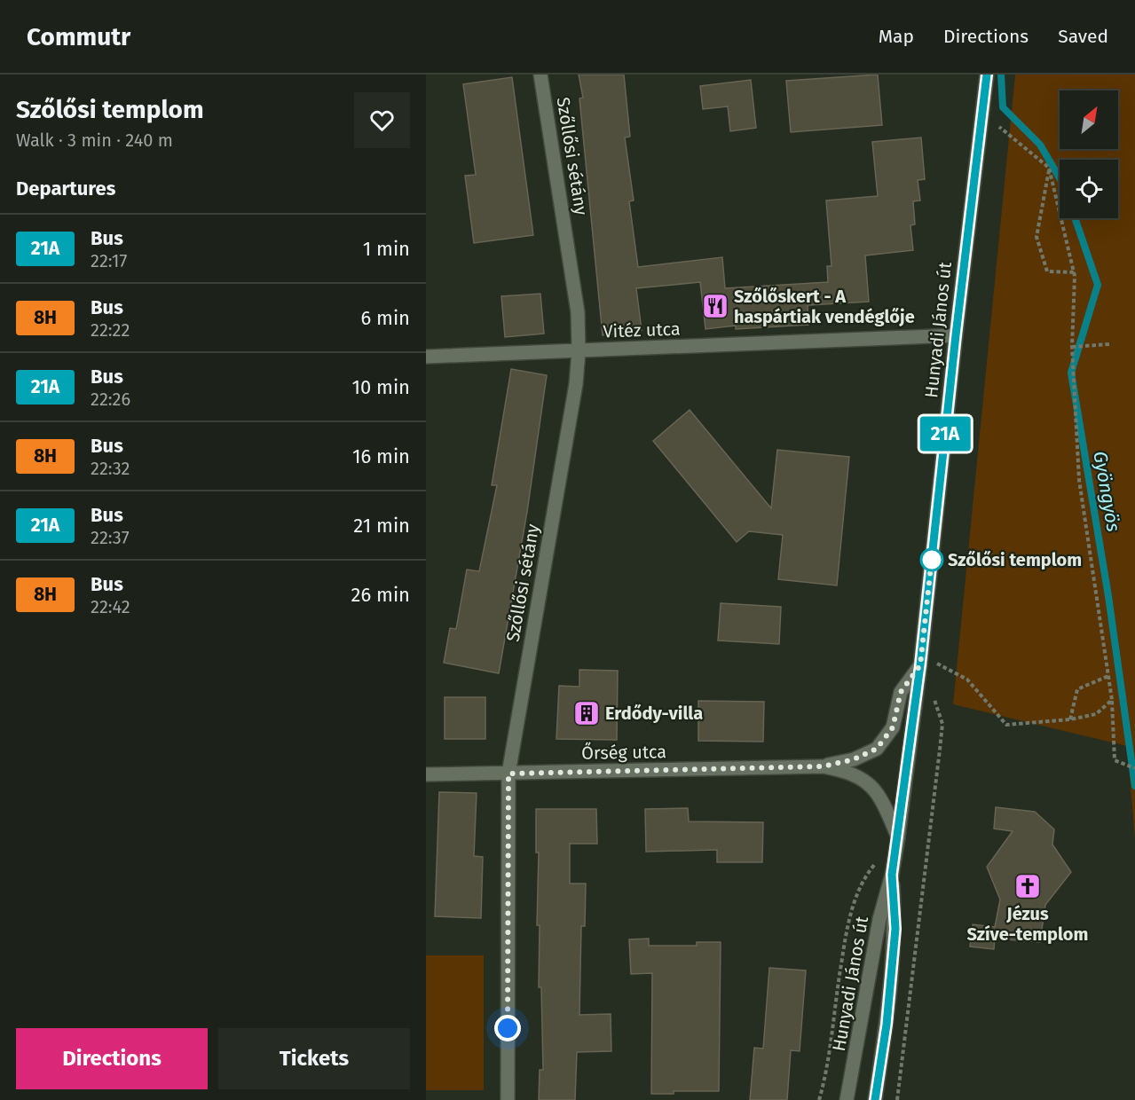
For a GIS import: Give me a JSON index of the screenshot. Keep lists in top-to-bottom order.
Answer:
{
  "streets": {
    "street": [
      "Szőllősi sétány",
      "Vitéz utca",
      "Hunyadi János út",
      "Őrség utca"
    ]
  },
  "crossings": [
    ["Szőllősi sétány", "Vitéz utca"],
    ["Szőllősi sétány", "Őrség utca"],
    ["Vitéz utca", "Hunyadi János út"],
    ["Hunyadi János út", "Őrség utca"]
  ],
  "water": ["Gyöngyös"],
  "places": {
    "restaurant": ["Szőlőskert - A haspártiak vendéglője"],
    "other": ["Szőlősi templom"],
    "building": ["Erdődy-villa"],
    "church": ["Jézus Szíve-templom"]
  },
  "lines": ["bus line 21A"],
  "north": "top right",
  "page": {
    "header": "Commutr",
    "nav": ["Map", "Directions", "Saved"],
    "heading": [
      ["Szőlősi templom", "Walk · 3 min · 240 m"],
      "Departures"
    ],
    "on_map": "21A",
    "list": [
      {
        "mark": "21A",
        "name": "Bus",
        "note": "22:17",
        "value": "1 min"
      },
      {
        "mark": "8H",
        "name": "Bus",
        "note": "22:22",
        "value": "6 min"
      },
      {
        "mark": "21A",
        "name": "Bus",
        "note": "22:26",
        "value": "10 min"
      },
      {
        "mark": "8H",
        "name": "Bus",
        "note": "22:32",
        "value": "16 min"
      },
      {
        "mark": "21A",
        "name": "Bus",
        "note": "22:37",
        "value": "21 min"
      },
      {
        "mark": "8H",
        "name": "Bus",
        "note": "22:42",
        "value": "26 min"
      }
    ],
    "buttons": ["Directions", "Tickets"]
  }
}
